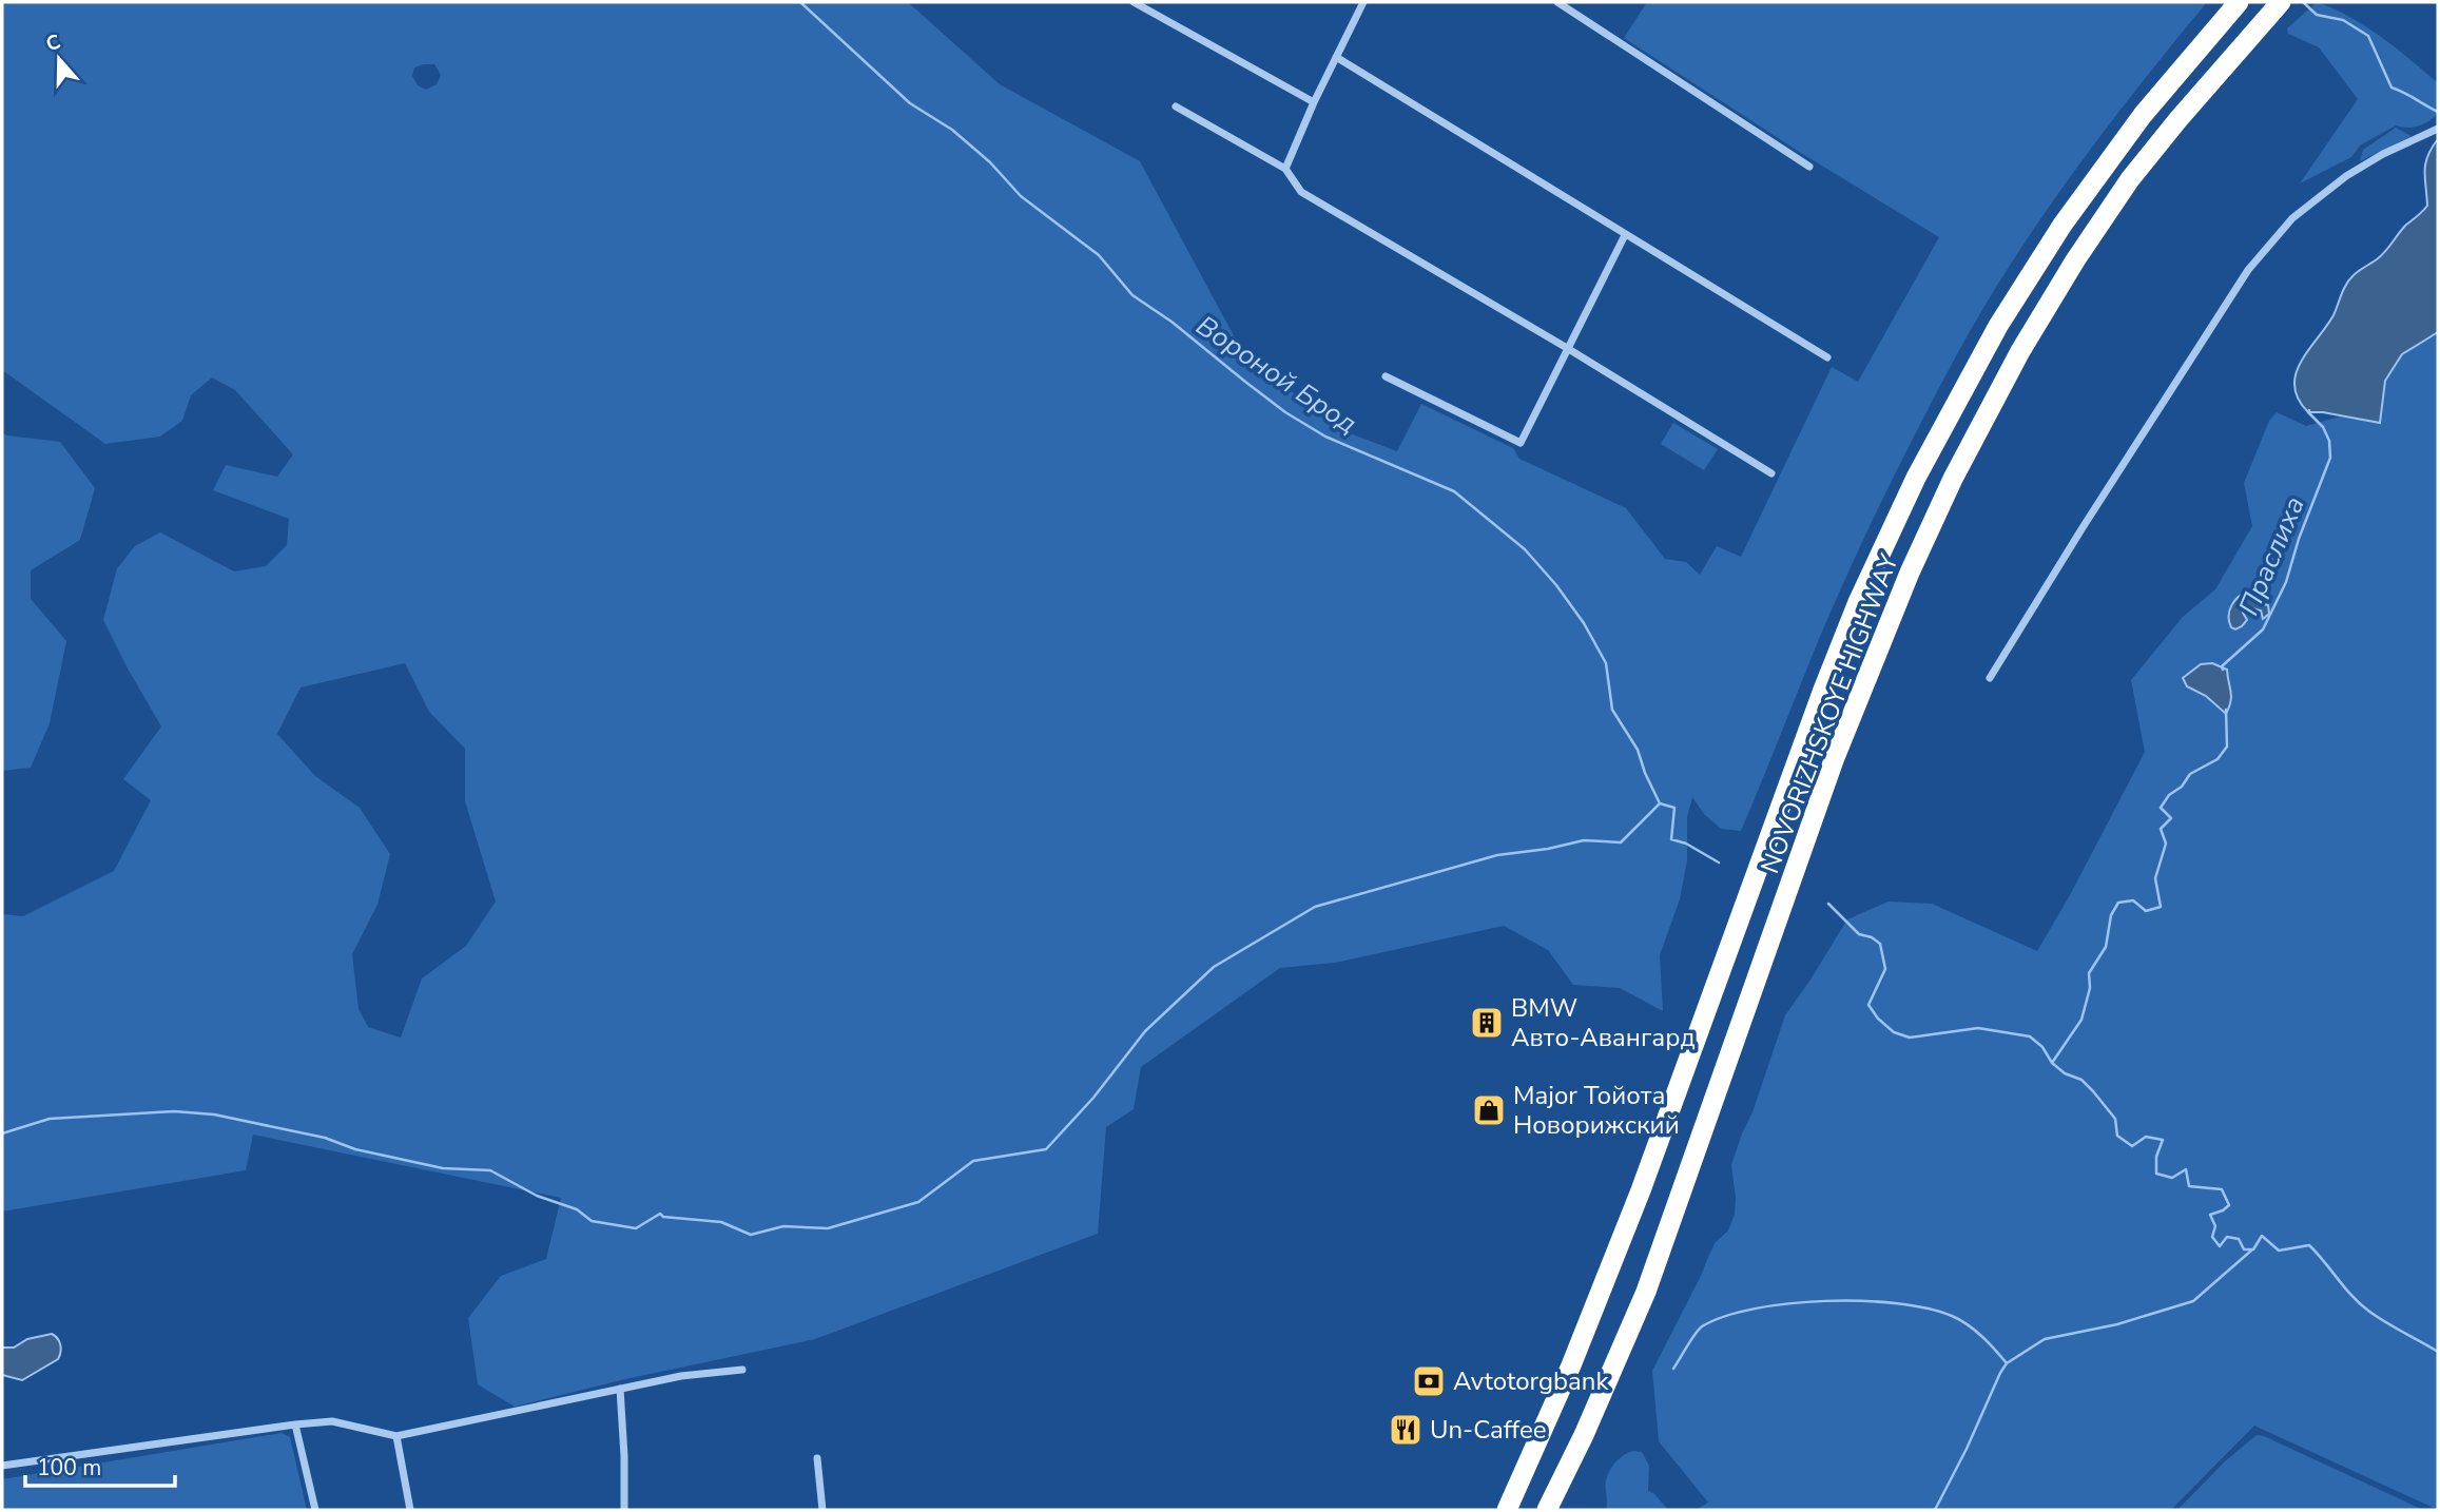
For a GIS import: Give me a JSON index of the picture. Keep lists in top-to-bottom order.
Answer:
{
  "streets": {
    "highway": ["NOVORIZHSKOYE HIGHWAY"]
  },
  "water": ["Вороной Брод", "Праслиха"],
  "places": {
    "building": ["BMW Авто-Авангард"],
    "shop": ["Major Тойота Новорижский"],
    "bank": ["Avtotorgbank"],
    "restaurant": ["Un-Caffee"]
  },
  "scale_bar": "100 m",
  "north": "top"
}
